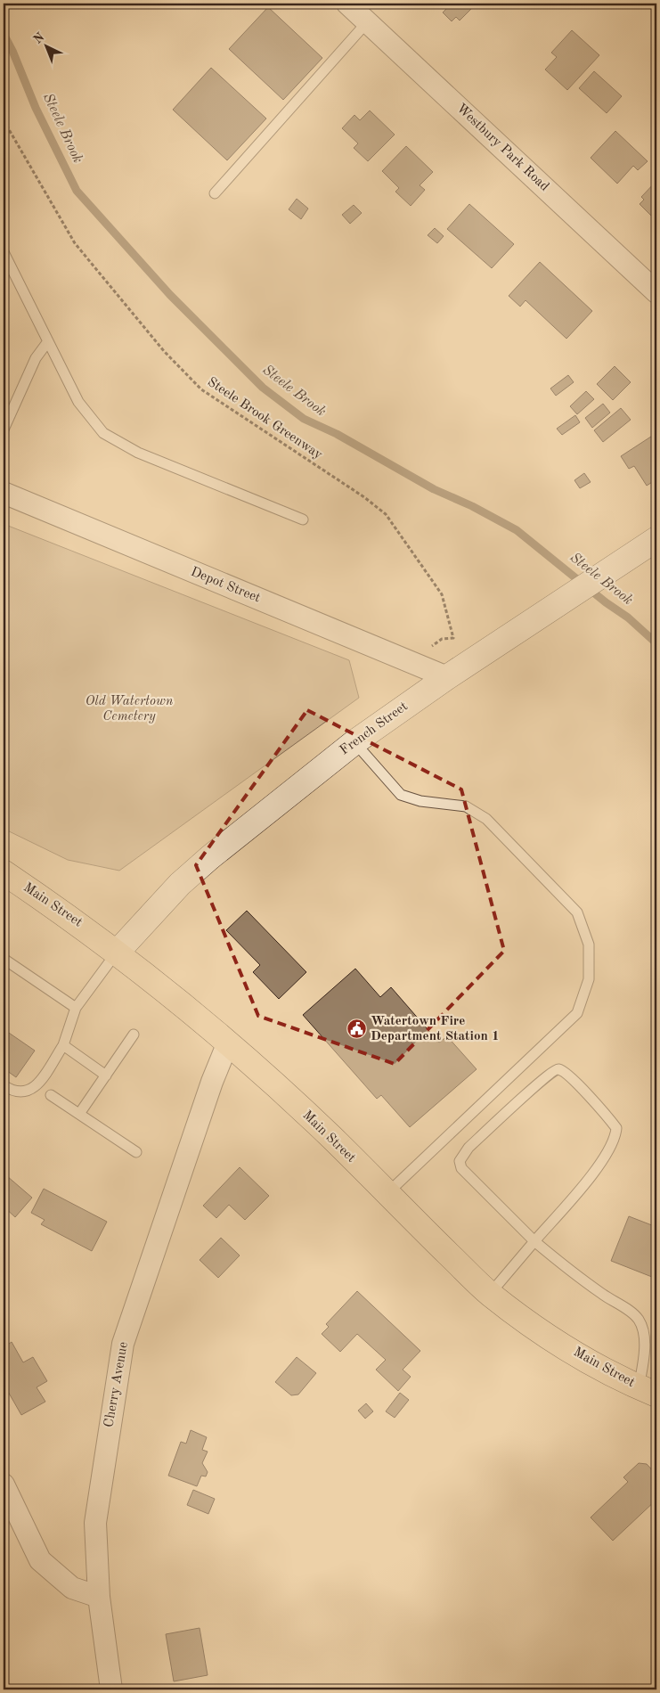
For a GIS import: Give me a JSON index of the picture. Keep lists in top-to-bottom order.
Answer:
{
  "streets": {
    "main road": ["Main Street"],
    "street": [
      "Westbury Park Road",
      "Depot Street",
      "French Street",
      "Cherry Avenue"
    ],
    "path": ["Steele Brook Greenway"]
  },
  "crossings": [
    ["Depot Street", "French Street"],
    ["French Street", "Main Street"],
    ["Main Street", "Cherry Avenue"]
  ],
  "water": ["Steele Brook"],
  "parks": ["Old Watertown Cemetery"],
  "places": {
    "public building": ["Watertown Fire Department Station 1"]
  },
  "north": "top left"
}
